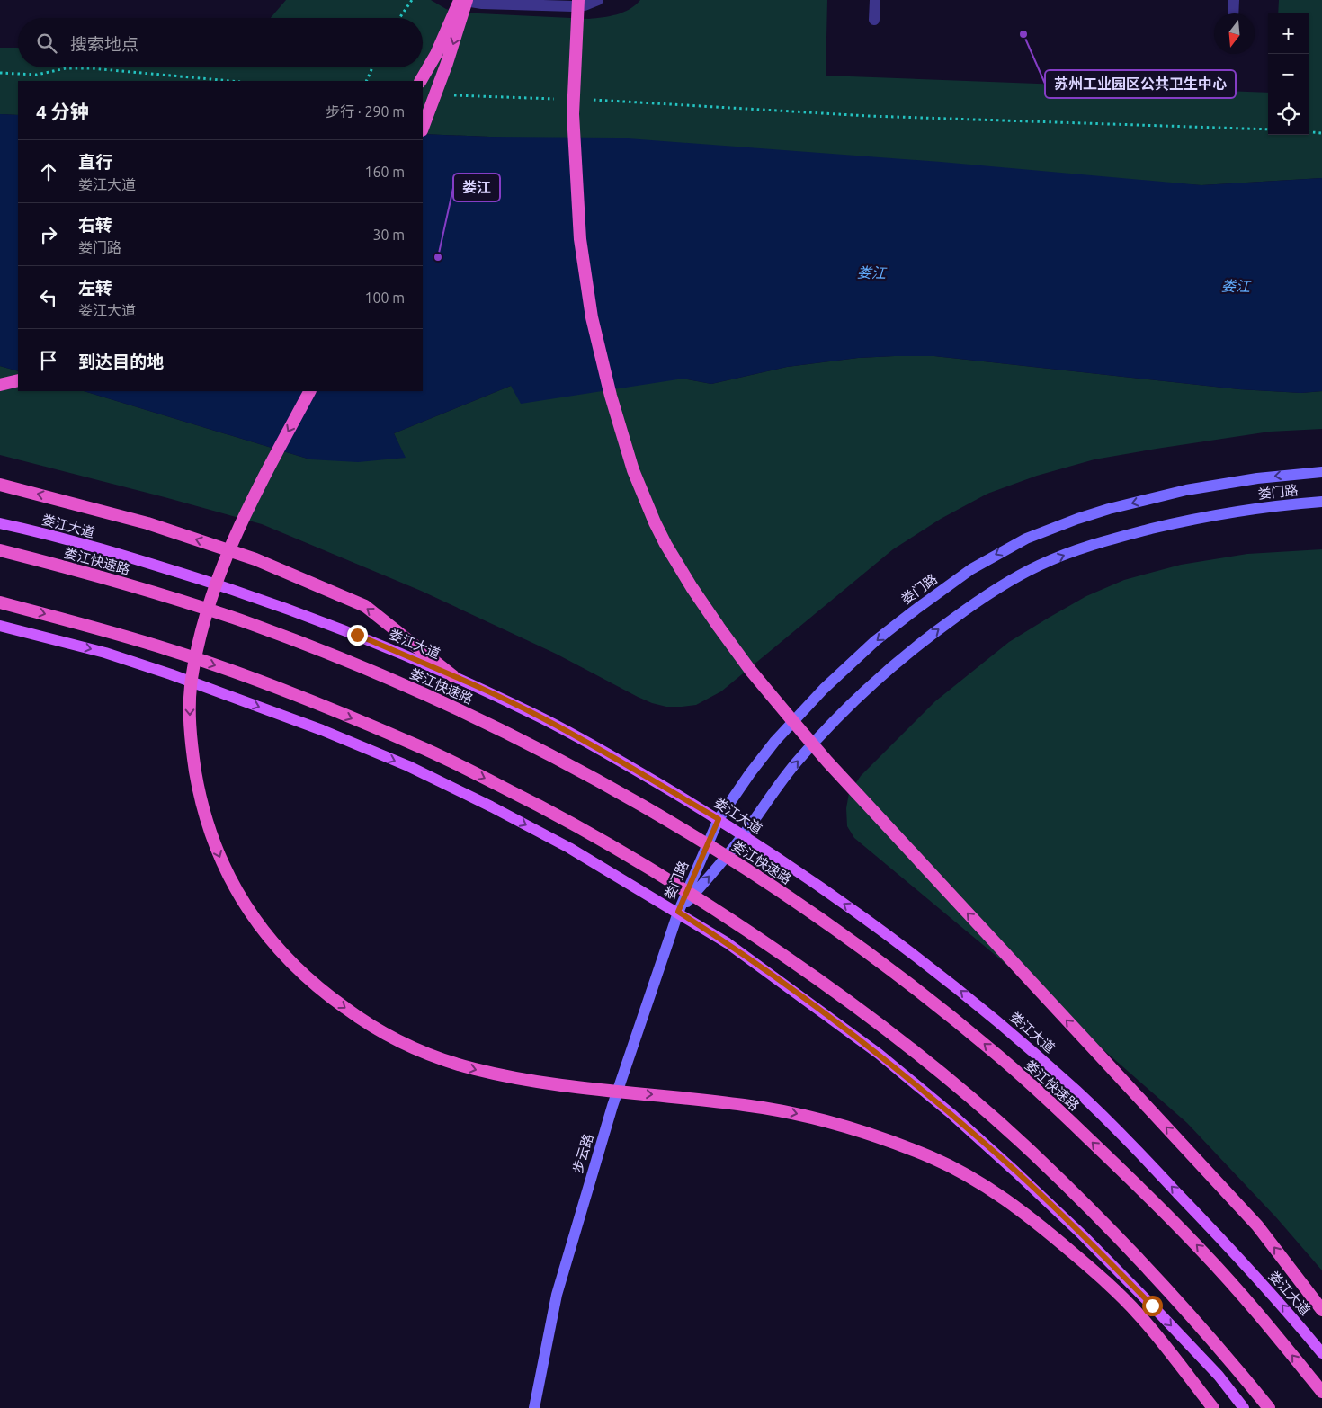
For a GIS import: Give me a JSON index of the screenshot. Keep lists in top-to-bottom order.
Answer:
{
  "streets": {
    "highway": ["娄江快速路"],
    "main road": ["娄门路", "娄江大道", "步云路"]
  },
  "crossings": [
    ["娄门路", "娄江大道"],
    ["娄门路", "步云路"]
  ],
  "water": ["娄江"],
  "places": ["苏州工业园区公共卫生中心", "娄江"],
  "north": "bottom",
  "page": {
    "map_buttons": ["+", "−"],
    "search": "搜索地点",
    "heading": ["4 分钟", "步行 · 290 m"],
    "list": [
      ["直行", "娄江大道", "160 m"],
      ["右转", "娄门路", "30 m"],
      ["左转", "娄江大道", "100 m"],
      "到达目的地"
    ]
  }
}
